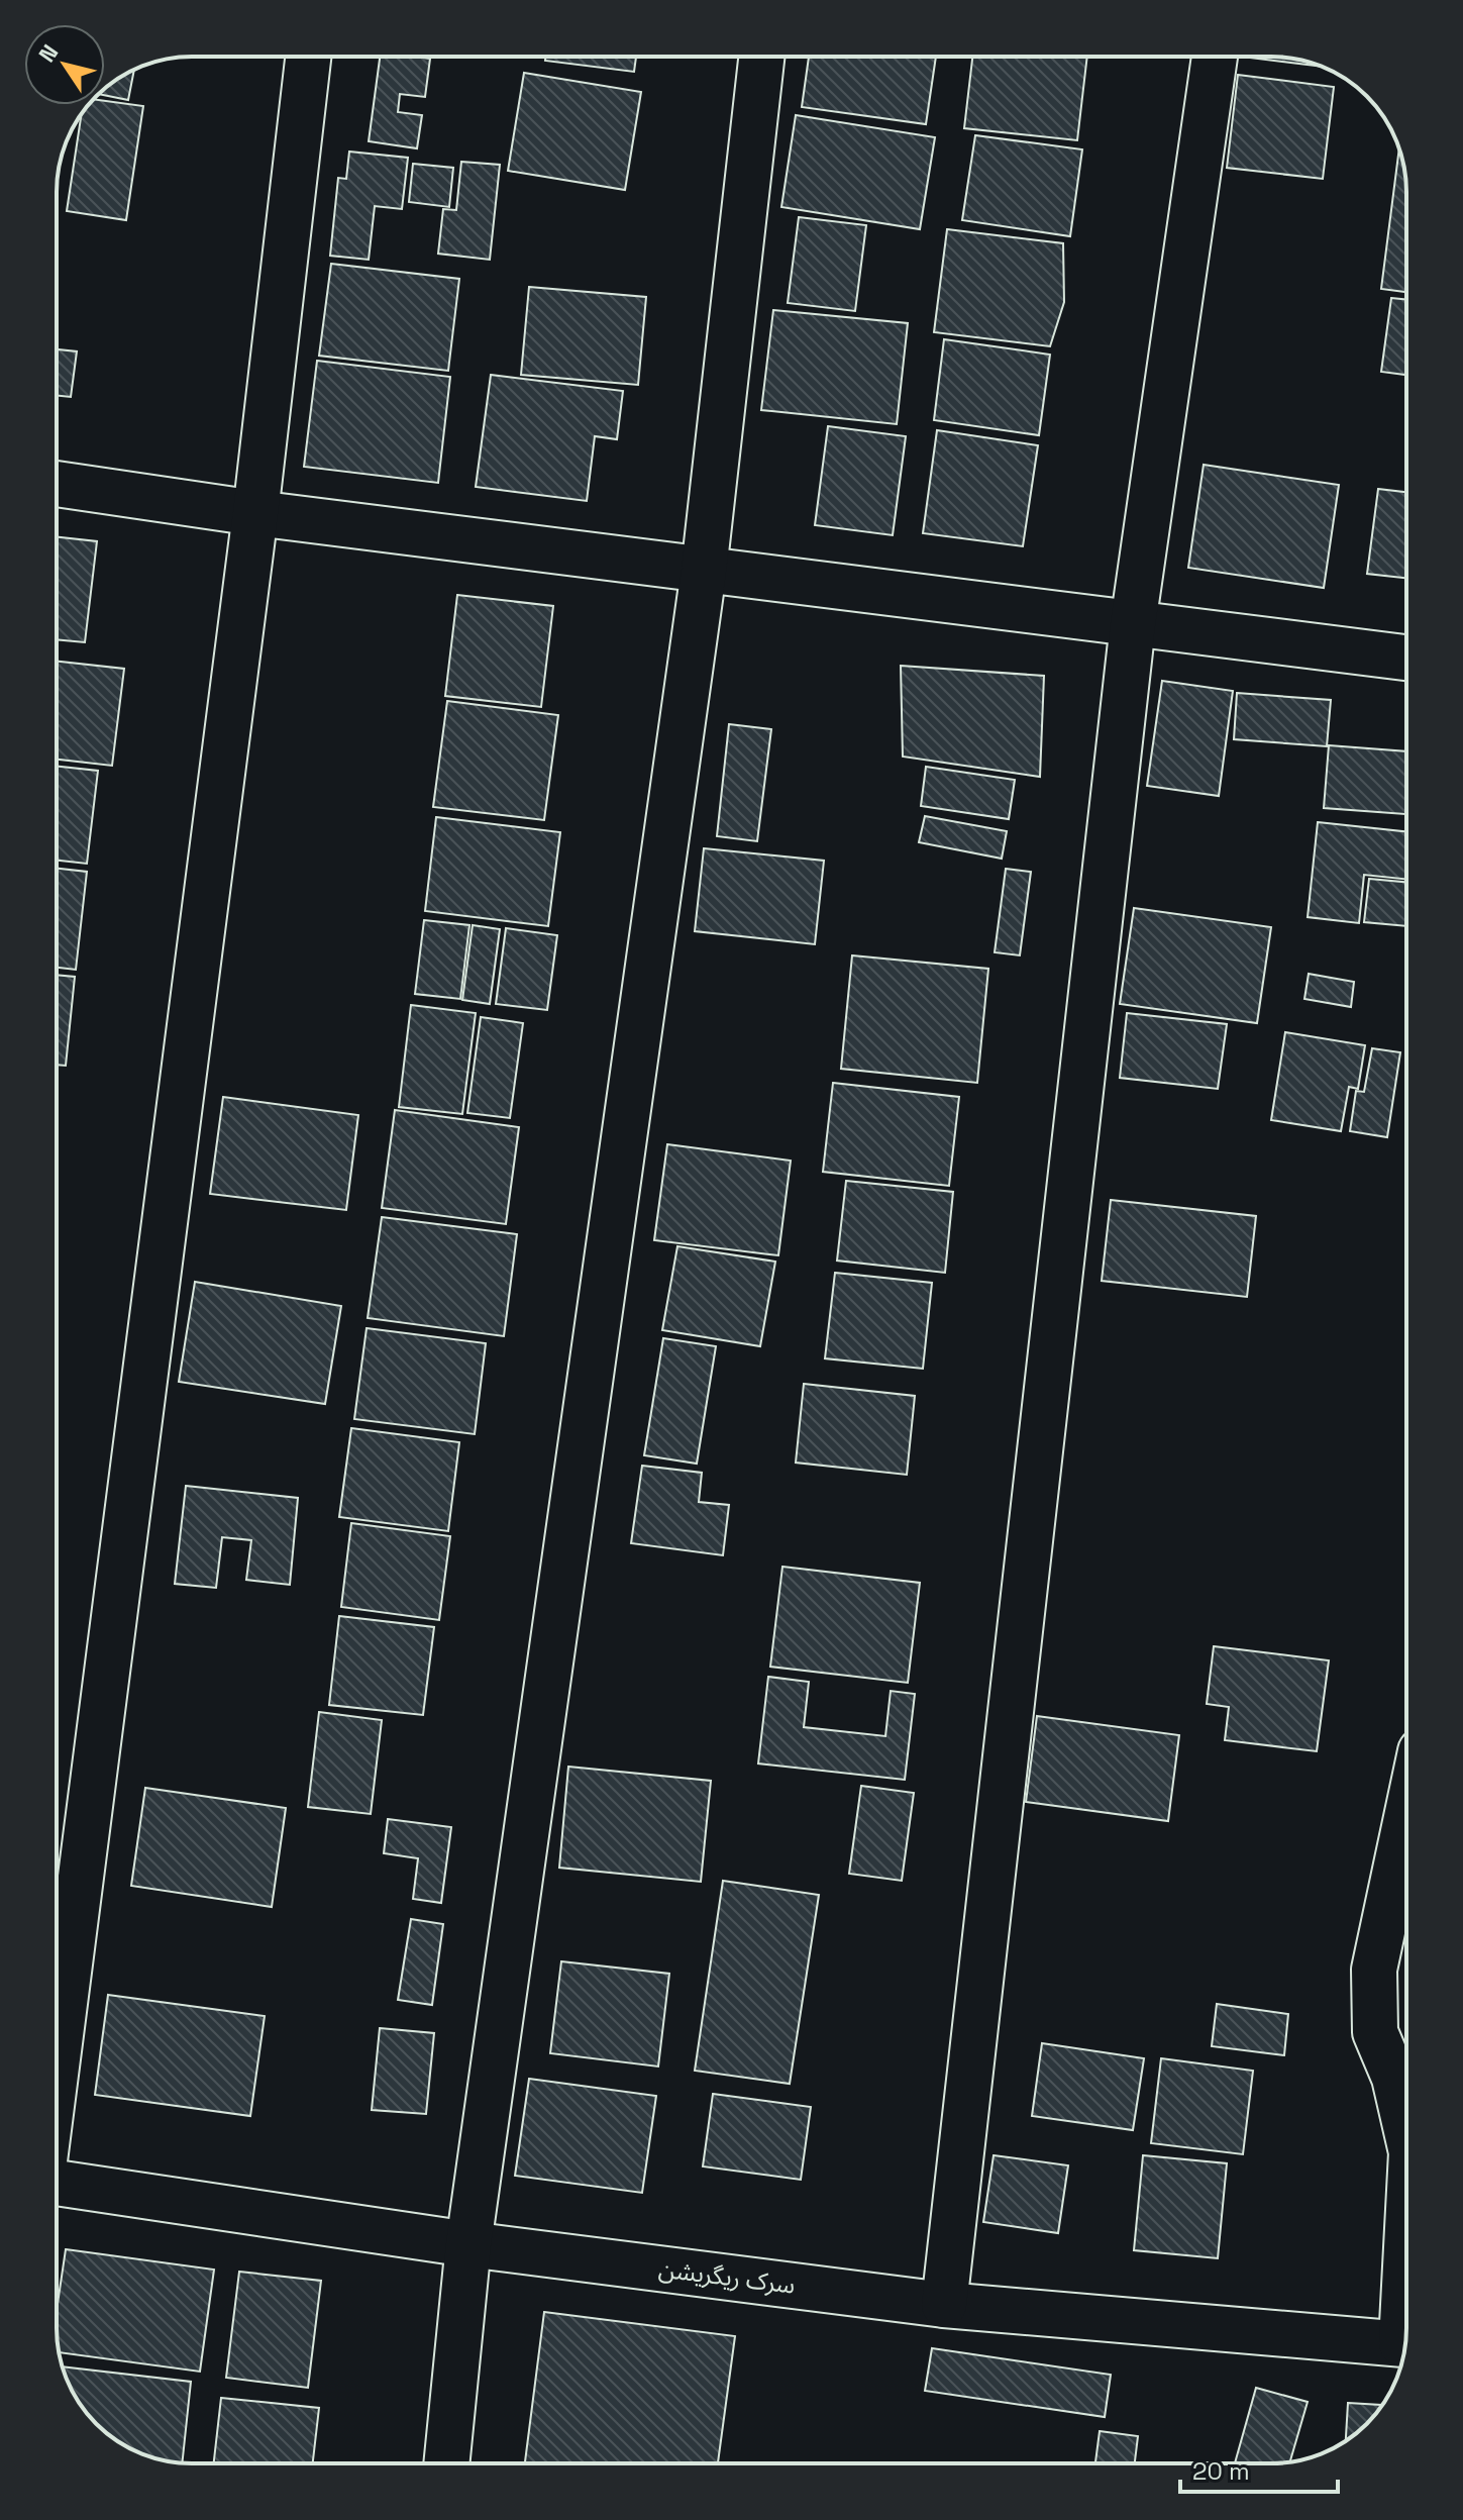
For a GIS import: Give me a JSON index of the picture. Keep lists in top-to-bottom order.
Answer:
{
  "streets": {
    "street": ["سرک ریگریشن"]
  },
  "scale_bar": "20 m",
  "north": "top left"
}
